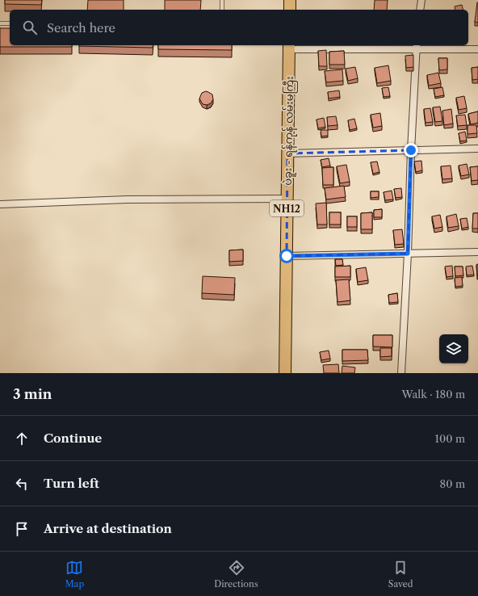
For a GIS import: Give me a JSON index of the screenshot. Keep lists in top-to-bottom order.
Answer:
{
  "streets": {
    "highway": ["ပဲခူး - ရန်ကုန် လမ်းမကြီး", "NH12"]
  },
  "page": {
    "search": "Search here",
    "heading": ["3 min", "Walk · 180 m"],
    "list": [
      ["Continue", "100 m"],
      ["Turn left", "80 m"],
      "Arrive at destination"
    ],
    "nav": ["Map", "Directions", "Saved"]
  }
}
